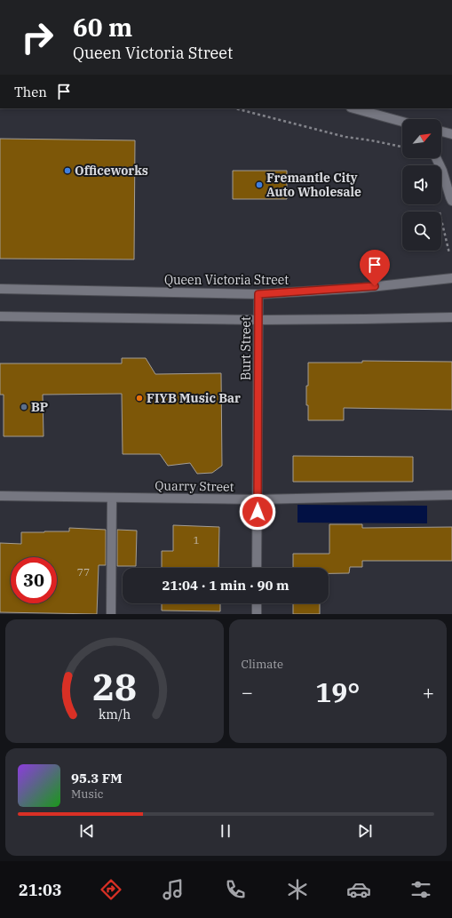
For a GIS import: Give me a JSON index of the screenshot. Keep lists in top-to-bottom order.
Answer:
{
  "streets": {
    "main road": ["Queen Victoria Street", "Burt Street", "Quarry Street"]
  },
  "crossings": [
    ["Queen Victoria Street", "Burt Street"],
    ["Burt Street", "Quarry Street"]
  ],
  "places": [
    "Officeworks",
    "Fremantle City Auto Wholesale",
    "FIYB Music Bar",
    "BP"
  ],
  "house_numbers": ["1", "77"],
  "north": "top right",
  "page": {
    "turn": ["60 m", "Queen Victoria Street"],
    "then": "Then",
    "limit": "30",
    "trip": "21:04 · 1 min · 90 m",
    "tile": "Climate",
    "heat": ["−", "19°", "+"],
    "song": ["95.3 FM", "Music"],
    "tabs": "21:03",
    "gauge": ["28", "km/h"]
  }
}
